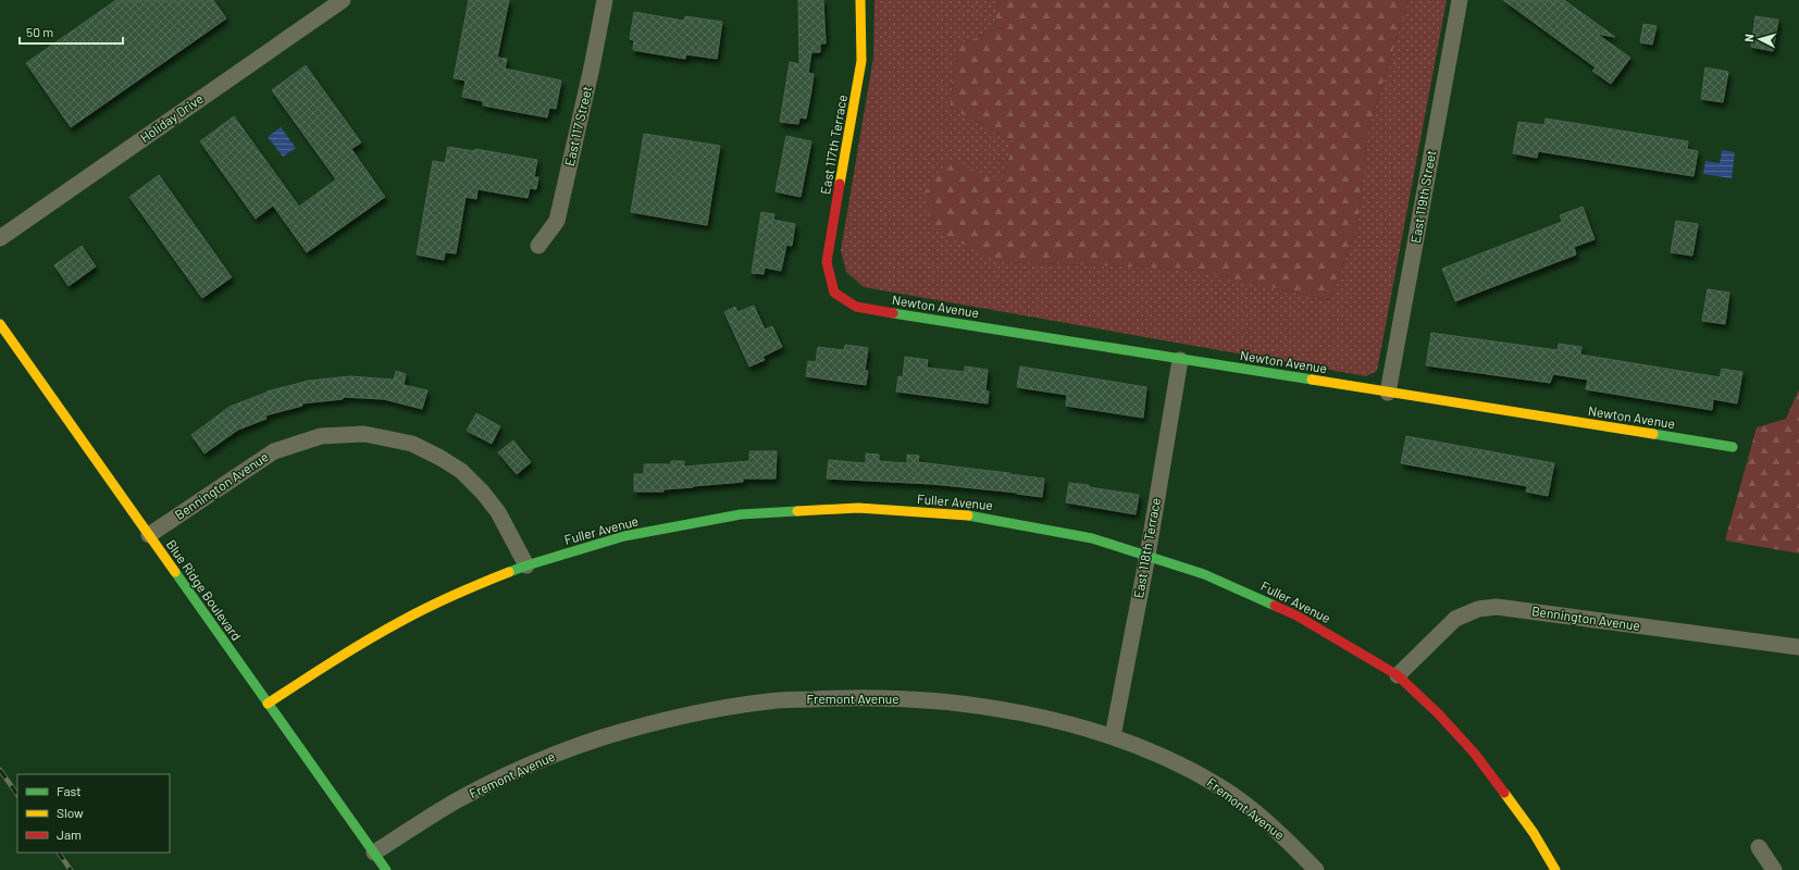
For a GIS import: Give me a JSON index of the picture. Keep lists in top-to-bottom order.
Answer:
{
  "streets": {
    "street": [
      "Holiday Drive",
      "East 117 Street",
      "East 117th Terrace",
      "East 119th Street",
      "Newton Avenue",
      "Bennington Avenue",
      "Fuller Avenue",
      "East 118th Terrace",
      "Blue Ridge Boulevard",
      "Fremont Avenue"
    ]
  },
  "crossings": [
    ["East 117th Terrace", "Newton Avenue"],
    ["East 119th Street", "Newton Avenue"],
    ["Newton Avenue", "East 118th Terrace"],
    ["Bennington Avenue", "Fuller Avenue"],
    ["Bennington Avenue", "Blue Ridge Boulevard"],
    ["Fuller Avenue", "East 118th Terrace"],
    ["Fuller Avenue", "Blue Ridge Boulevard"],
    ["East 118th Terrace", "Fremont Avenue"],
    ["Blue Ridge Boulevard", "Fremont Avenue"]
  ],
  "legend": ["Fast", "Slow", "Jam"],
  "scale_bar": "50 m",
  "north": "left"
}
